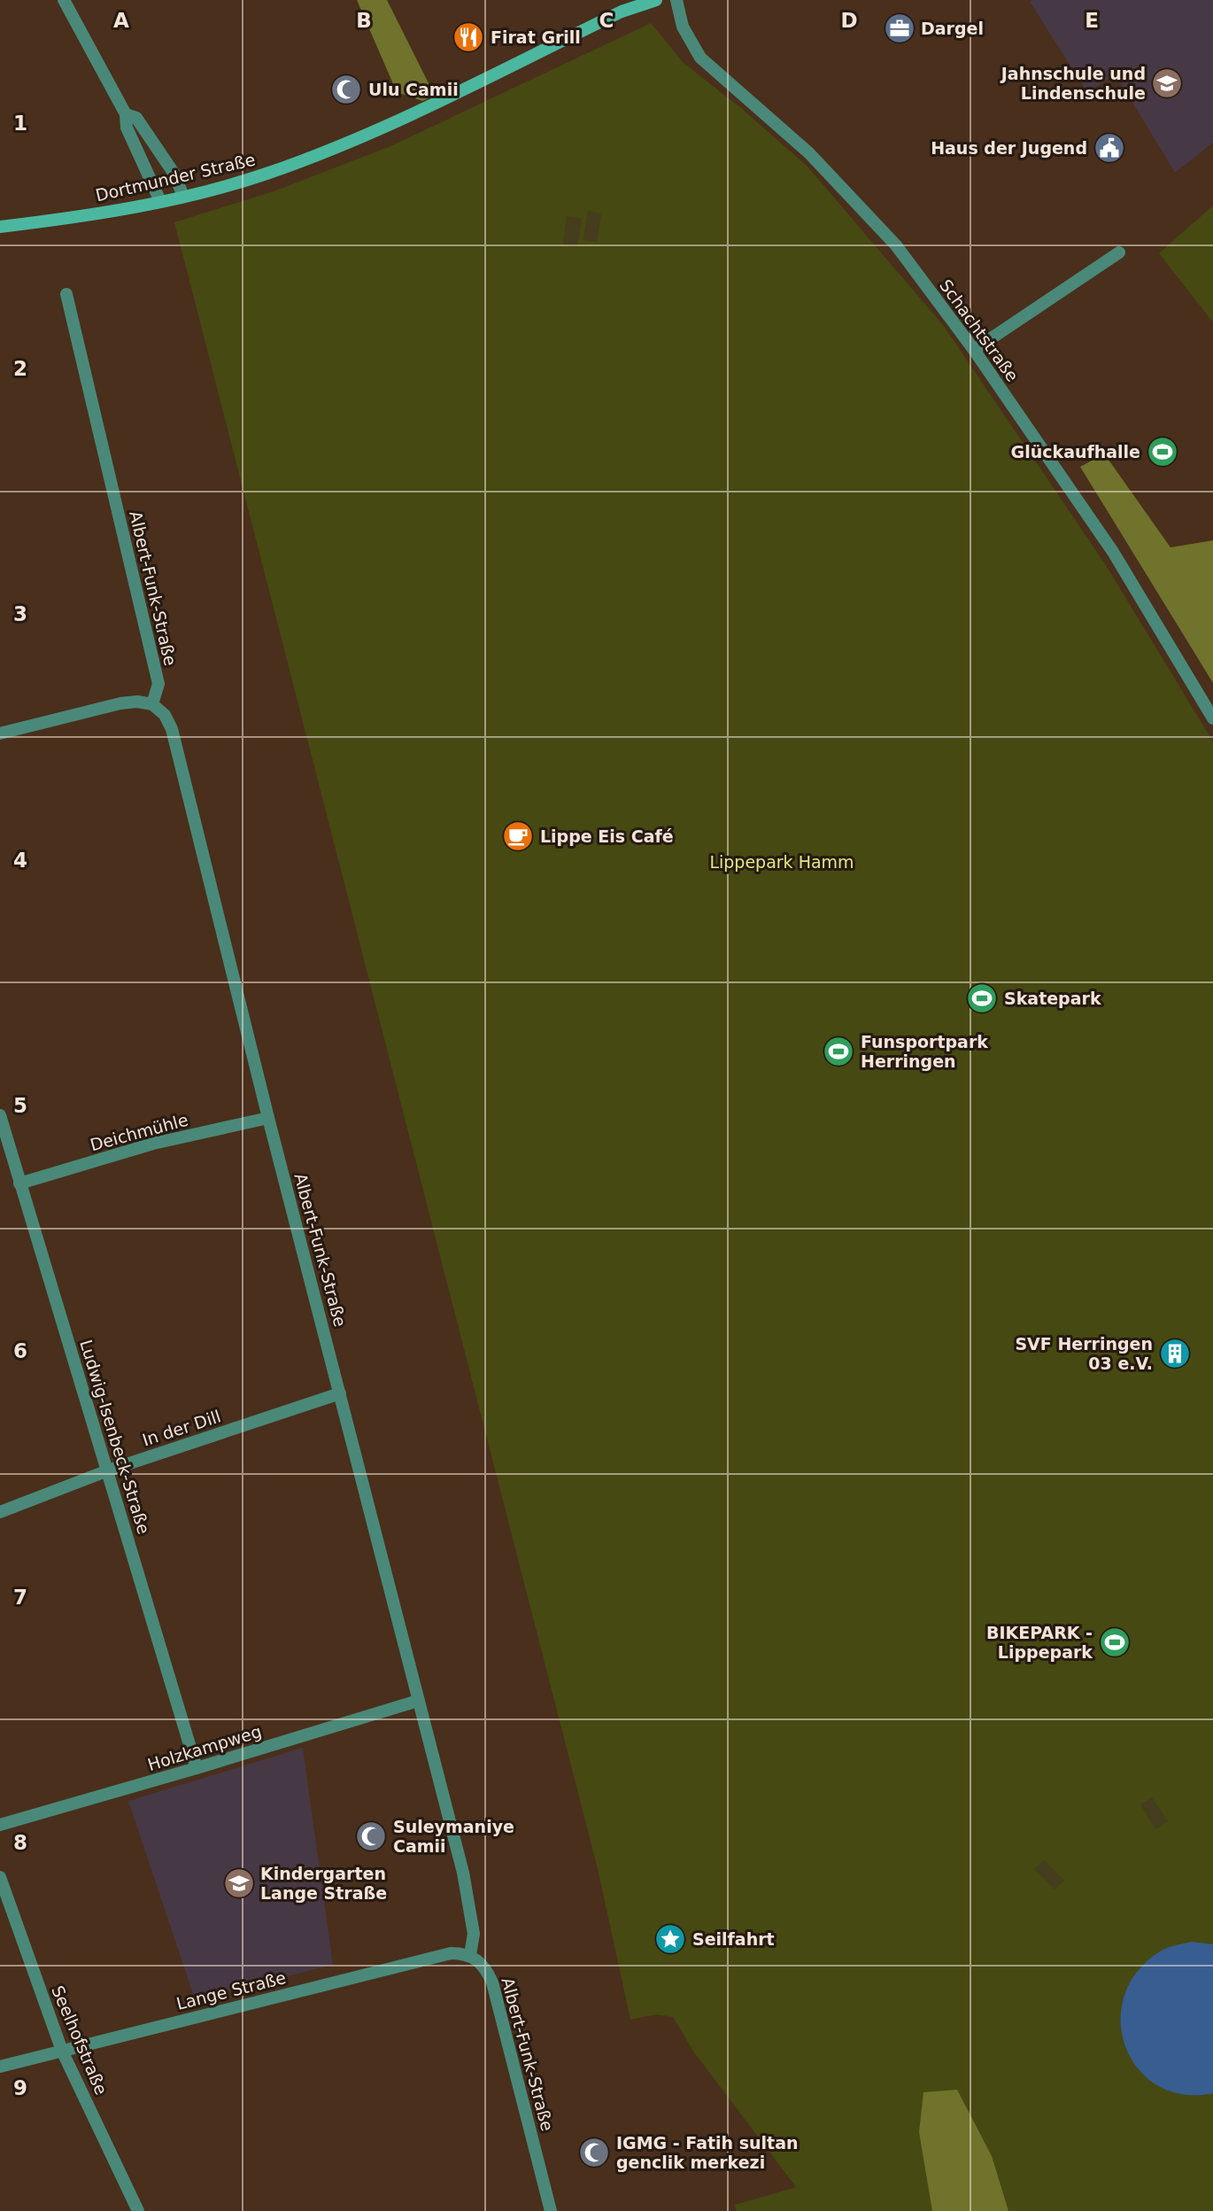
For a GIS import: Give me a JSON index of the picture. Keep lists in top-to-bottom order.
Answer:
{
  "streets": {
    "main road": ["Dortmunder Straße"],
    "street": [
      "Schachtstraße",
      "Albert-Funk-Straße",
      "Deichmühle",
      "In der Dill",
      "Ludwig-Isenbeck-Straße",
      "Holzkampweg",
      "Lange Straße",
      "Seelhofstraße"
    ]
  },
  "crossings": [
    ["Albert-Funk-Straße", "Deichmühle"],
    ["Albert-Funk-Straße", "In der Dill"],
    ["Albert-Funk-Straße", "Holzkampweg"],
    ["Albert-Funk-Straße", "Lange Straße"],
    ["Deichmühle", "Ludwig-Isenbeck-Straße"],
    ["In der Dill", "Ludwig-Isenbeck-Straße"],
    ["Ludwig-Isenbeck-Straße", "Holzkampweg"],
    ["Lange Straße", "Seelhofstraße"]
  ],
  "parks": ["Lippepark Hamm"],
  "places": {
    "office": ["Dargel"],
    "restaurant": ["Firat Grill"],
    "school or university": ["Jahnschule und Lindenschule", "Kindergarten Lange Straße"],
    "mosque": ["Ulu Camii", "Suleymaniye Camii", "IGMG - Fatih sultan genclik merkezi"],
    "public building": ["Haus der Jugend"],
    "sports": [
      "Glückaufhalle",
      "Skatepark",
      "Funsportpark Herringen",
      "BIKEPARK - Lippepark"
    ],
    "cafe": ["Lippe Eis Café"],
    "building": ["SVF Herringen 03 e.V."],
    "place": ["Seilfahrt"]
  },
  "grid": {
    "columns": [
      "A",
      "B",
      "C",
      "D",
      "E"
    ],
    "rows": [
      "1",
      "2",
      "3",
      "4",
      "5",
      "6",
      "7",
      "8",
      "9"
    ]
  }
}
